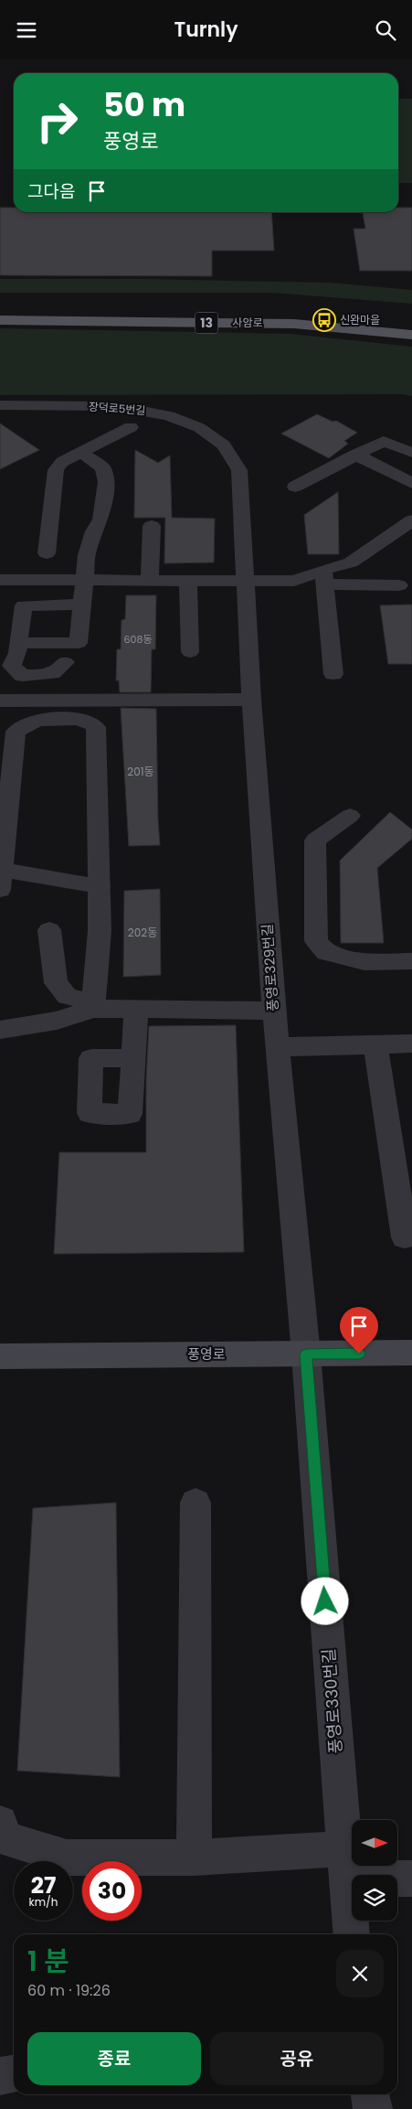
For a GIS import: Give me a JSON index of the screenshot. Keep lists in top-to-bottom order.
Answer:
{
  "streets": {
    "main road": ["13", "사암로", "풍영로"],
    "street": ["장덕로5번길", "풍영로329번길", "풍영로330번길"]
  },
  "crossings": [
    ["장덕로5번길", "풍영로329번길"],
    ["풍영로329번길", "풍영로"],
    ["풍영로329번길", "풍영로330번길"],
    ["풍영로", "풍영로330번길"]
  ],
  "places": {
    "bus stop": ["신완마을"]
  },
  "house_numbers": ["608동", "201동", "202동"],
  "north": "right",
  "page": {
    "header": "Turnly",
    "turn": ["50 m", "풍영로"],
    "then": "그다음",
    "speed": "27 km/h",
    "limit": "30",
    "heading": ["1 분", "60 m · 19:26"],
    "buttons": ["종료", "공유"]
  }
}
